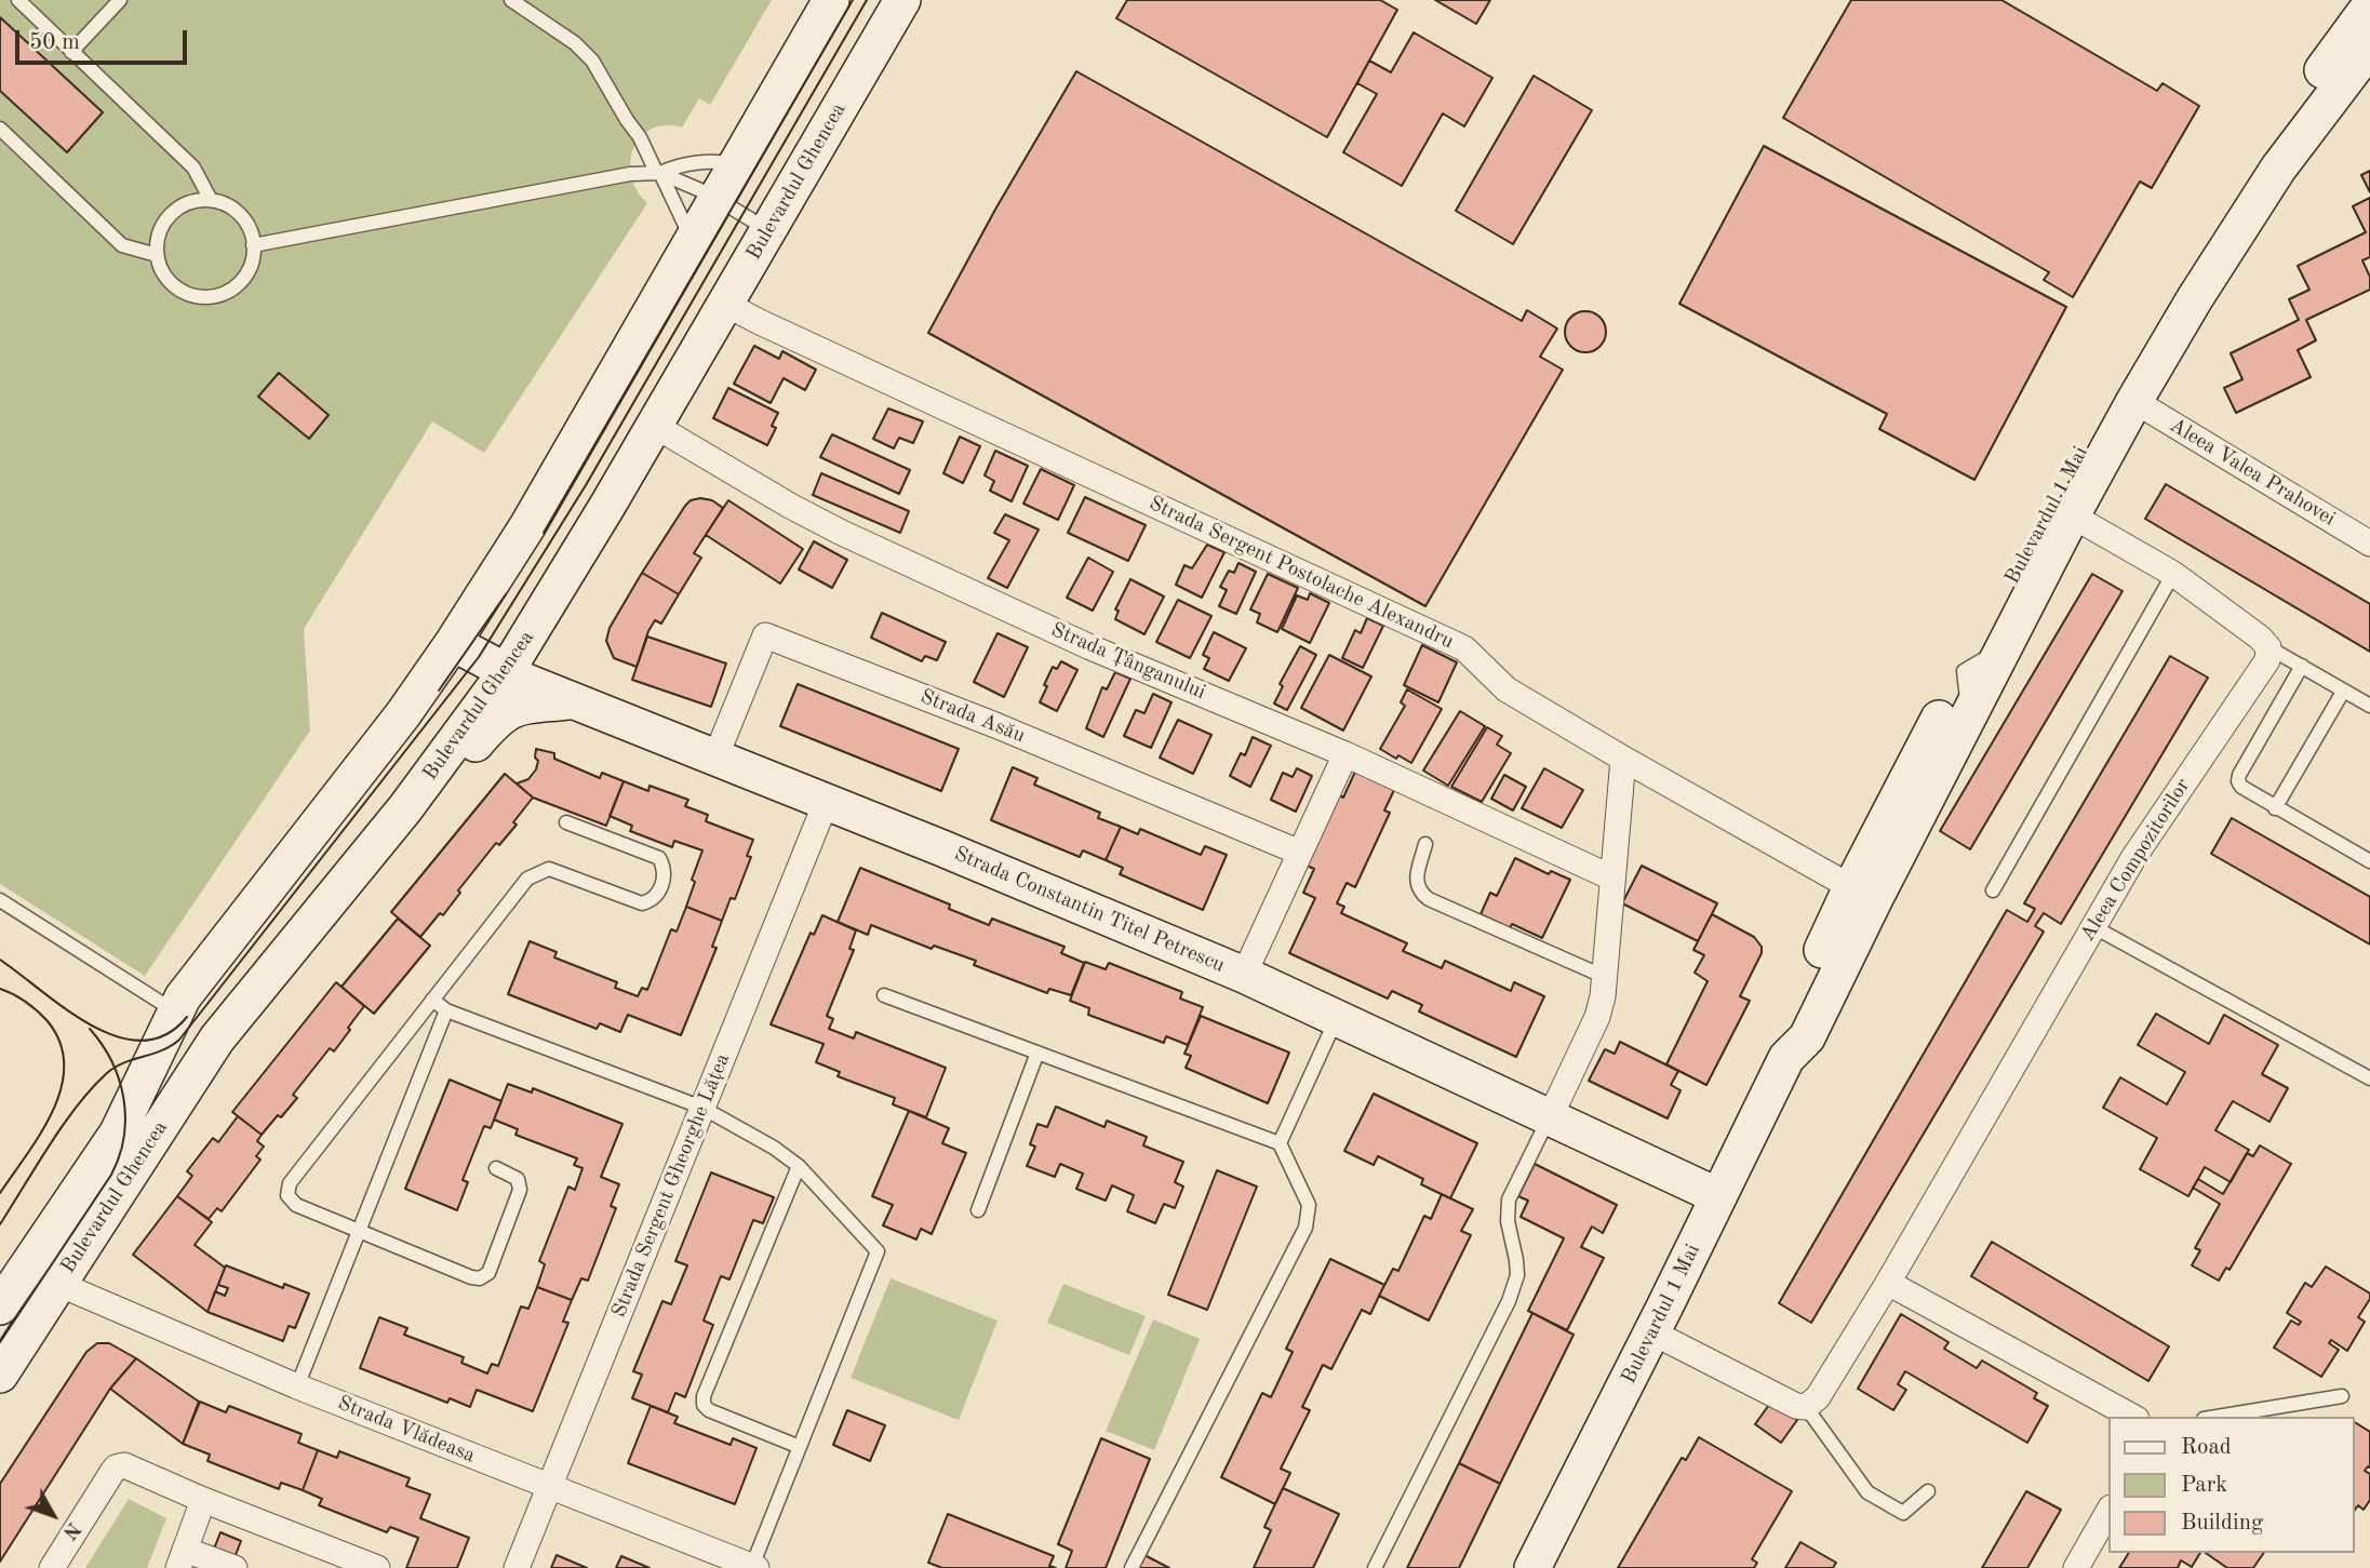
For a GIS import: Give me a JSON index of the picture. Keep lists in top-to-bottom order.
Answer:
{
  "streets": {
    "main road": ["Bulevardul Ghencea", "Bulevardul 1 Mai", "Strada Constantin Titel Petrescu"],
    "street": [
      "Aleea Valea Prahovei",
      "Strada Sergent Postolache Alexandru",
      "Strada Țânganului",
      "Strada Asău",
      "Aleea Compozitorilor",
      "Strada Sergent Gheorghe Lățea",
      "Strada Vlădeasa"
    ]
  },
  "crossings": [
    ["Bulevardul Ghencea", "Strada Sergent Postolache Alexandru"],
    ["Bulevardul Ghencea", "Strada Țânganului"],
    ["Bulevardul Ghencea", "Strada Constantin Titel Petrescu"],
    ["Bulevardul Ghencea", "Strada Vlădeasa"],
    ["Aleea Valea Prahovei", "Bulevardul 1 Mai"],
    ["Bulevardul 1 Mai", "Strada Sergent Postolache Alexandru"],
    ["Bulevardul 1 Mai", "Strada Constantin Titel Petrescu"],
    ["Strada Asău", "Strada Constantin Titel Petrescu"],
    ["Strada Constantin Titel Petrescu", "Strada Sergent Gheorghe Lățea"],
    ["Strada Sergent Gheorghe Lățea", "Strada Vlădeasa"]
  ],
  "legend": ["Road", "Park", "Building"],
  "scale_bar": "50 m",
  "north": "bottom right"
}
